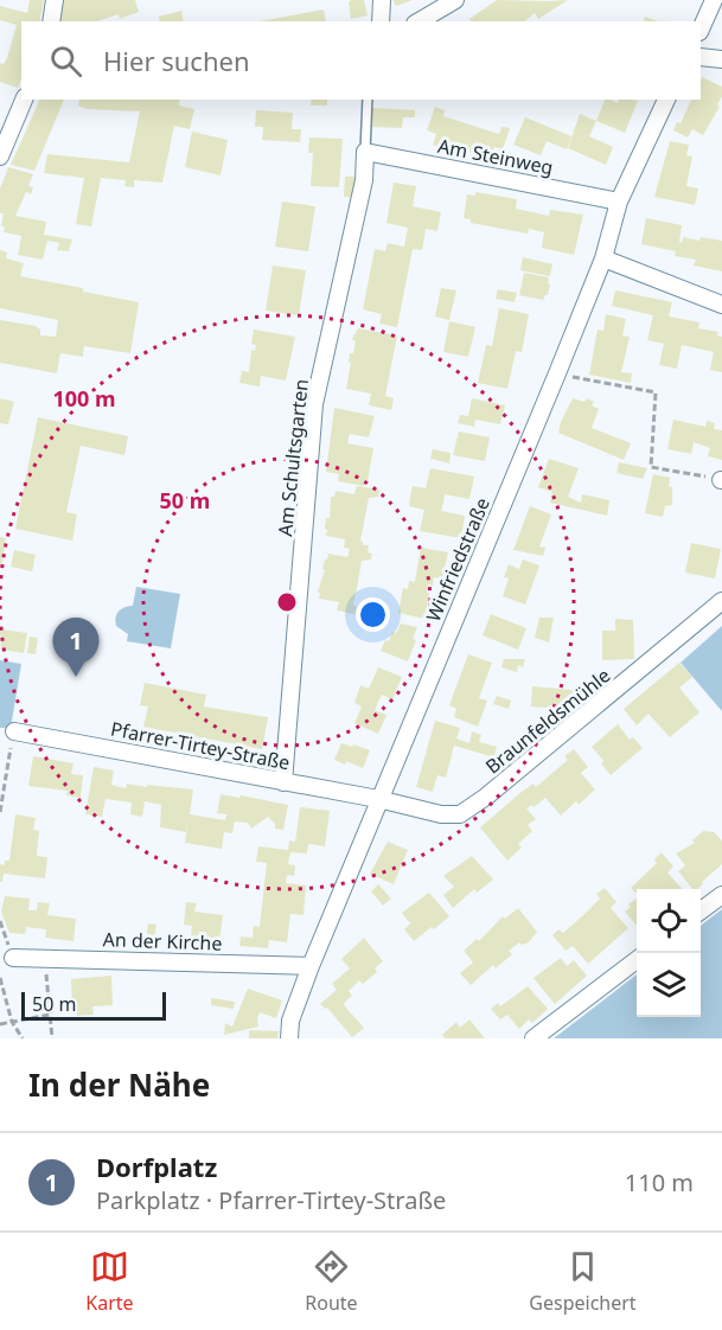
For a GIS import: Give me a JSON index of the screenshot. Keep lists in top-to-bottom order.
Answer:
{
  "streets": {
    "street": [
      "Am Steinweg",
      "Am Schultsgarten",
      "Winfriedstraße",
      "Braunfeldsmühle",
      "Pfarrer-Tirtey-Straße",
      "An der Kirche"
    ]
  },
  "crossings": [
    ["Am Steinweg", "Am Schultsgarten"],
    ["Am Steinweg", "Winfriedstraße"],
    ["Am Schultsgarten", "Pfarrer-Tirtey-Straße"],
    ["Winfriedstraße", "Braunfeldsmühle"],
    ["Winfriedstraße", "Pfarrer-Tirtey-Straße"],
    ["Winfriedstraße", "An der Kirche"],
    ["Braunfeldsmühle", "Pfarrer-Tirtey-Straße"]
  ],
  "scale_bar": "50 m",
  "page": {
    "search": "Hier suchen",
    "pins": "1",
    "scale": "50 m",
    "heading": "In der Nähe",
    "list": [
      {
        "mark": "1",
        "name": "Dorfplatz",
        "note": "Parkplatz · Pfarrer-Tirtey-Straße",
        "value": "110 m"
      }
    ],
    "nav": ["Karte", "Route", "Gespeichert"]
  },
  "rings": ["100 m", "50 m"]
}
